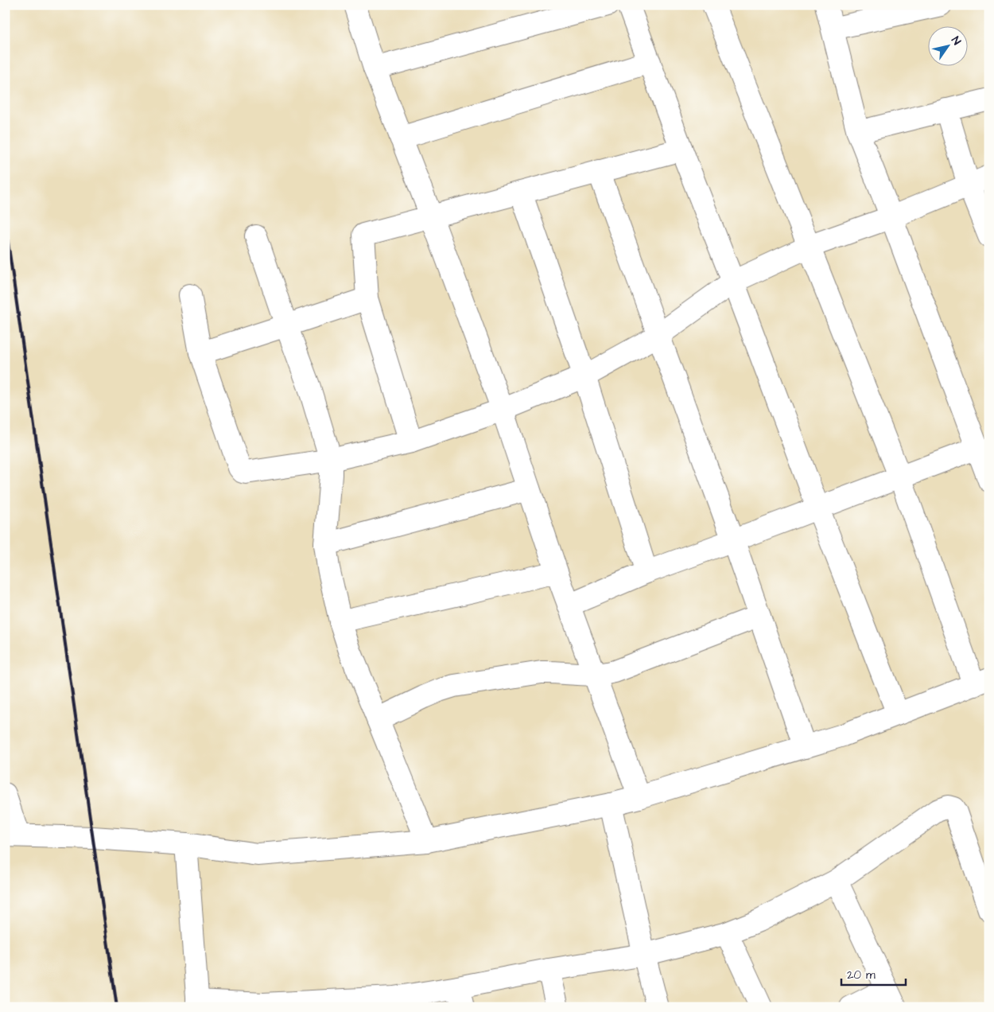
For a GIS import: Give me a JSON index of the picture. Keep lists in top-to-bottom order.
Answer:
{
  "scale_bar": "20 m",
  "north": "top right"
}
